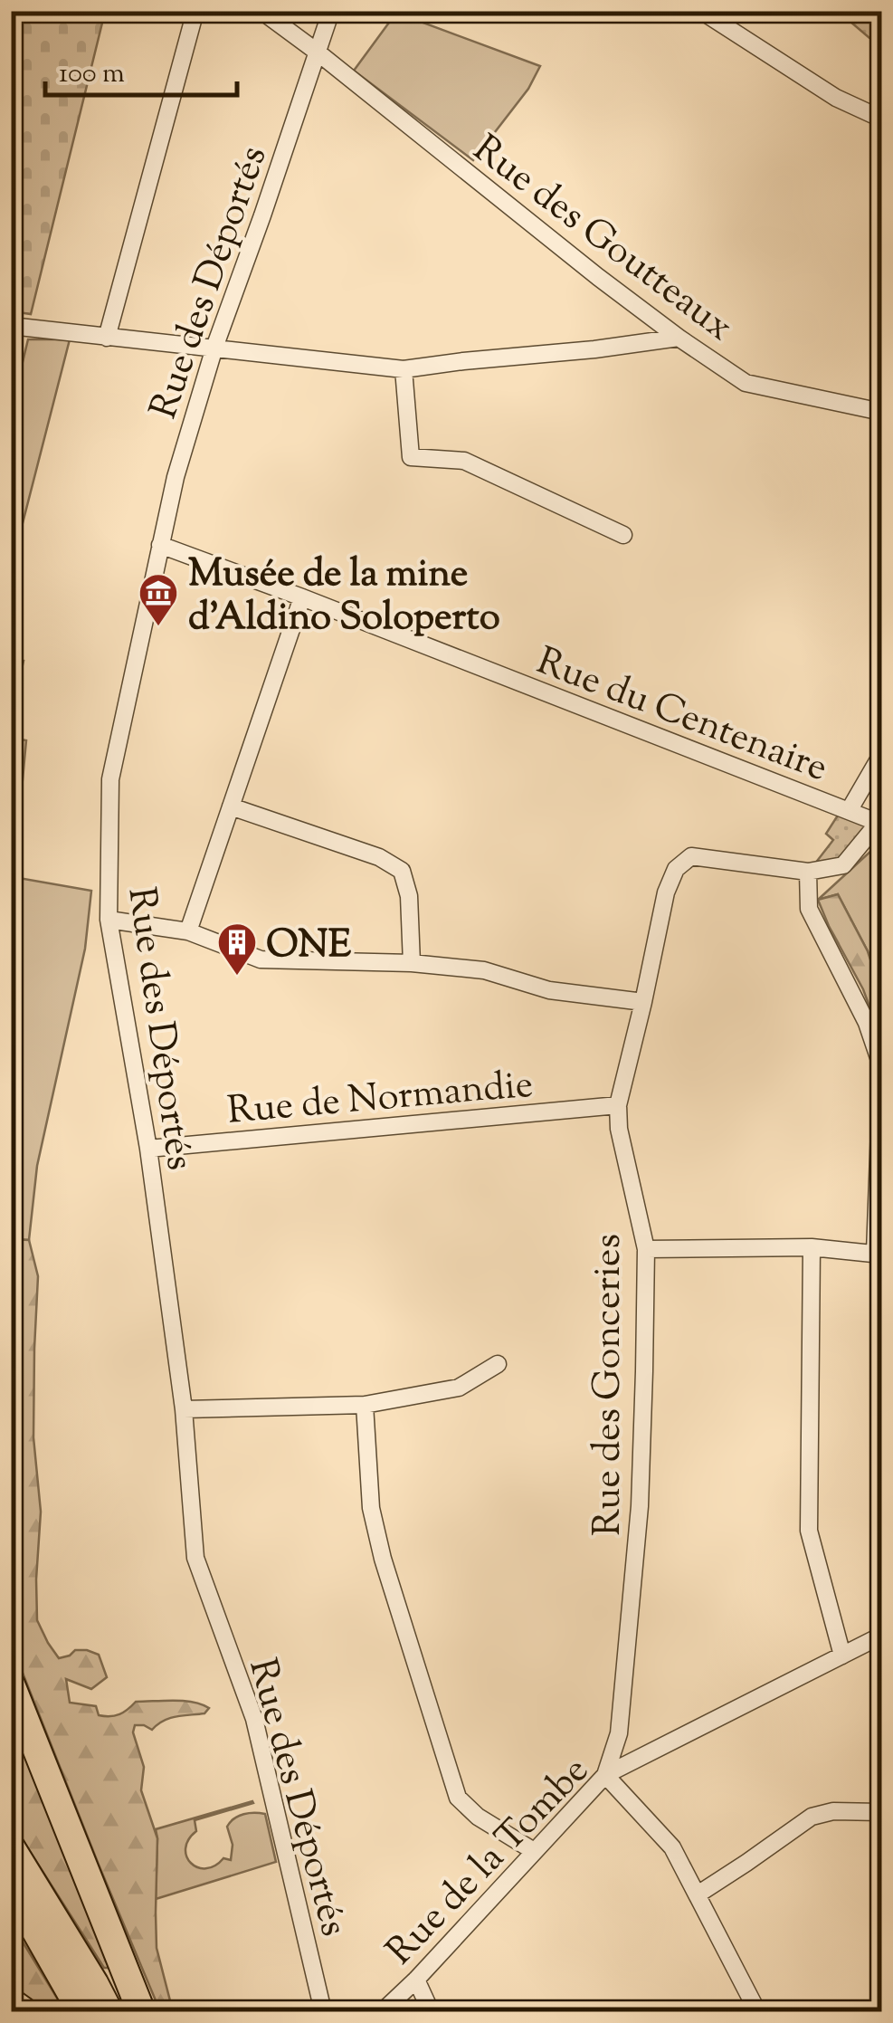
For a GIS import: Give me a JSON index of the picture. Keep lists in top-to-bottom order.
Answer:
{
  "streets": {
    "street": [
      "Rue des Goutteaux",
      "Rue des Déportés",
      "Rue du Centenaire",
      "Rue de Normandie",
      "Rue des Gonceries",
      "Rue de la Tombe"
    ]
  },
  "crossings": [
    ["Rue des Goutteaux", "Rue des Déportés"],
    ["Rue des Déportés", "Rue du Centenaire"],
    ["Rue des Déportés", "Rue de Normandie"],
    ["Rue de Normandie", "Rue des Gonceries"],
    ["Rue des Gonceries", "Rue de la Tombe"]
  ],
  "places": {
    "museum": ["Musée de la mine d'Aldino Soloperto"],
    "building": ["ONE"]
  },
  "scale_bar": "100 m"
}
